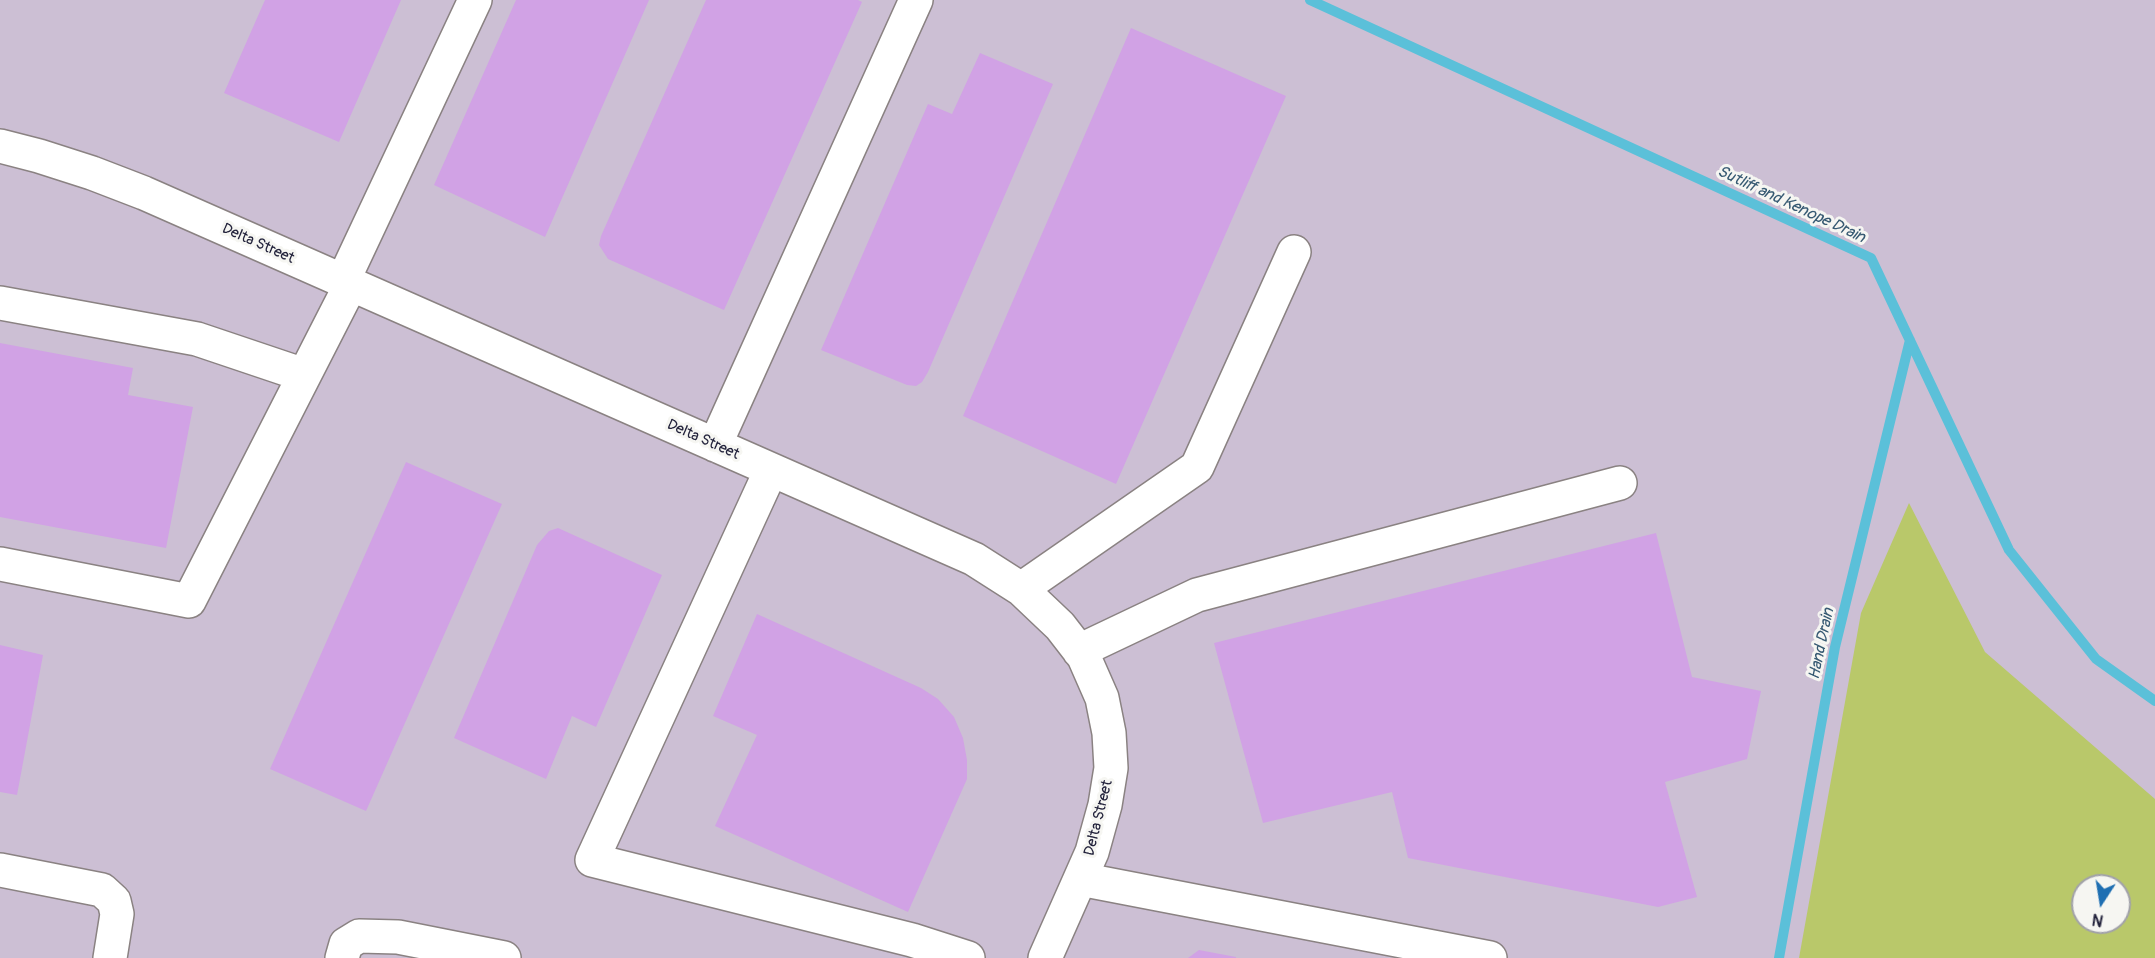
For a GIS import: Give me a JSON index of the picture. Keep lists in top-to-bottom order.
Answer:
{
  "streets": {
    "street": ["Delta Street"]
  },
  "water": ["Sutliff and Kenope Drain", "Hand Drain"],
  "north": "bottom"
}
